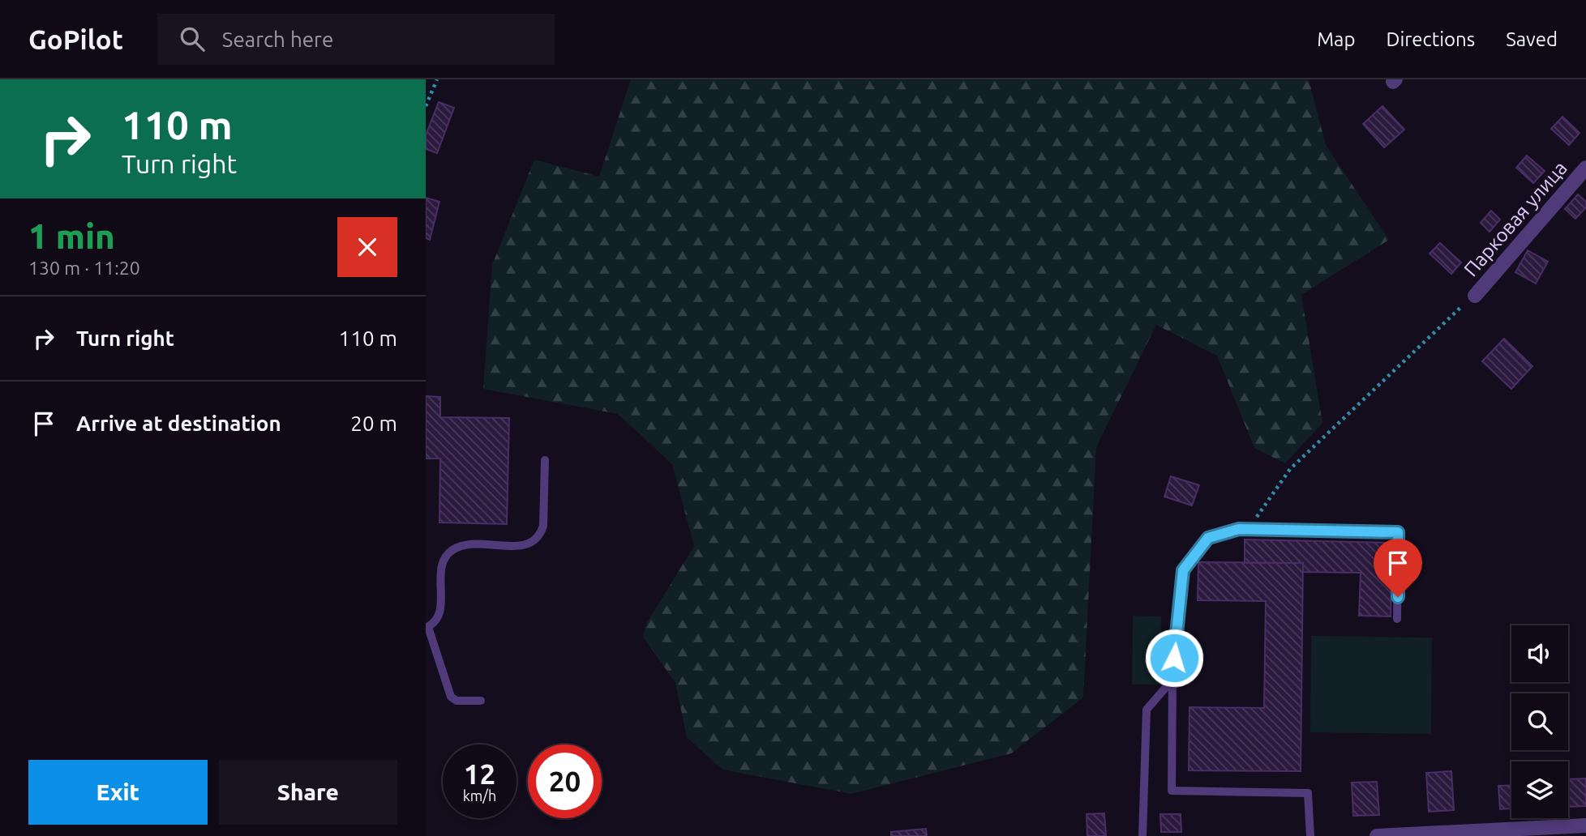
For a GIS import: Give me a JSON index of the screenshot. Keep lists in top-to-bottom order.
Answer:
{
  "streets": {
    "street": ["Парковая улица"]
  },
  "page": {
    "header": "GoPilot",
    "search": "Search here",
    "nav": ["Map", "Directions", "Saved"],
    "turn": ["110 m", "Turn right"],
    "heading": ["1 min", "130 m · 11:20"],
    "list": [
      {
        "name": "Turn right",
        "value": "110 m"
      },
      {
        "name": "Arrive at destination",
        "value": "20 m"
      }
    ],
    "speed": "12 km/h",
    "limit": "20",
    "buttons": ["Exit", "Share"]
  }
}
